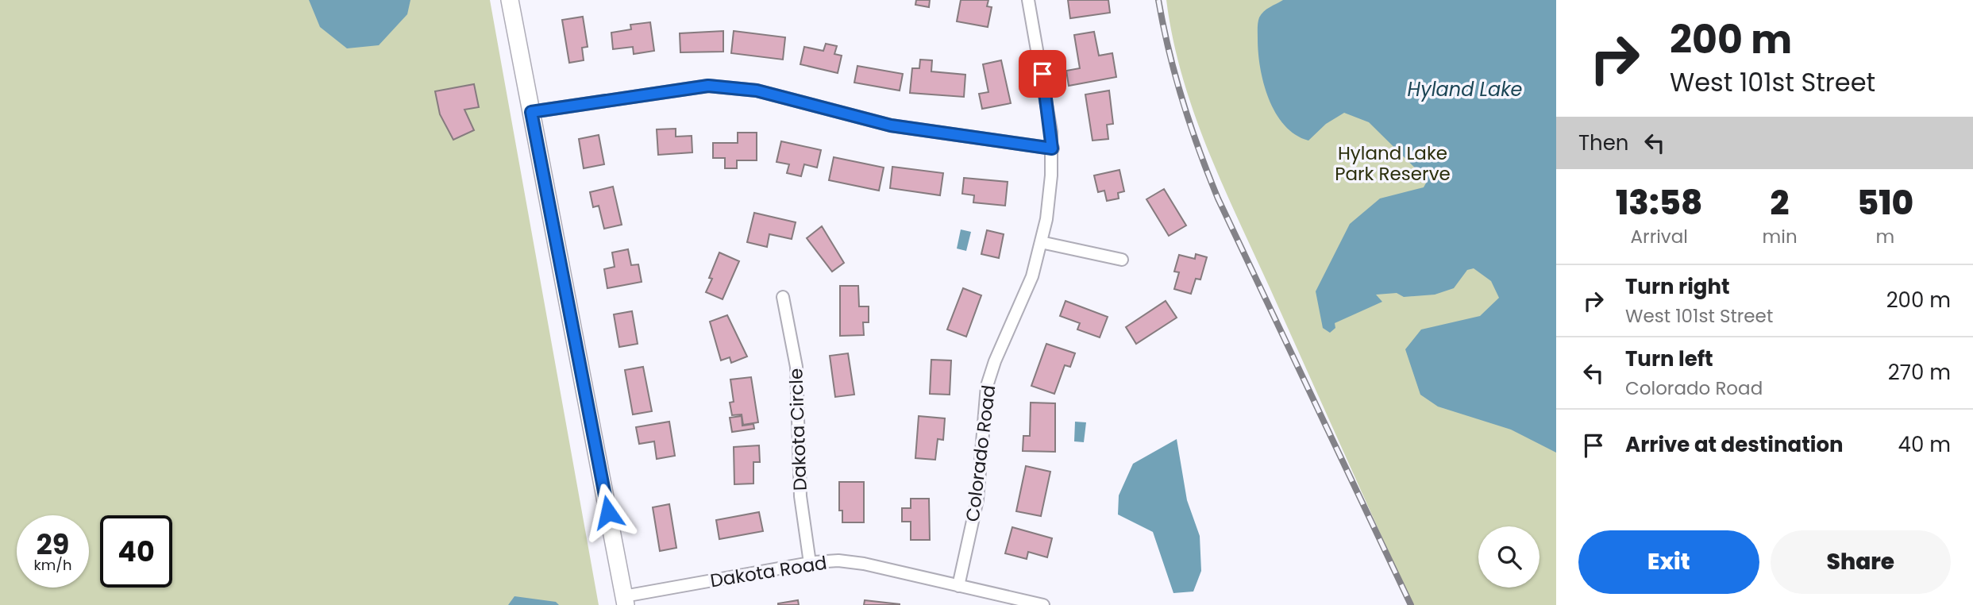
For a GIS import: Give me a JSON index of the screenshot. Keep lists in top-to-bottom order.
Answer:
{
  "streets": {
    "street": ["Dakota Circle", "Colorado Road", "Dakota Road"]
  },
  "crossings": [
    ["Dakota Circle", "Dakota Road"],
    ["Colorado Road", "Dakota Road"]
  ],
  "water": ["Hyland Lake"],
  "parks": ["Hyland Lake Park Reserve"],
  "page": {
    "turn": ["200 m", "West 101st Street"],
    "then": "Then",
    "eta": [
      "13:58",
      "Arrival",
      "2",
      "min",
      "510",
      "m"
    ],
    "list": [
      {
        "name": "Turn right",
        "note": "West 101st Street",
        "value": "200 m"
      },
      {
        "name": "Turn left",
        "note": "Colorado Road",
        "value": "270 m"
      },
      {
        "name": "Arrive at destination",
        "value": "40 m"
      }
    ],
    "speed": "29 km/h",
    "limit": "40",
    "buttons": ["Exit", "Share"]
  }
}
